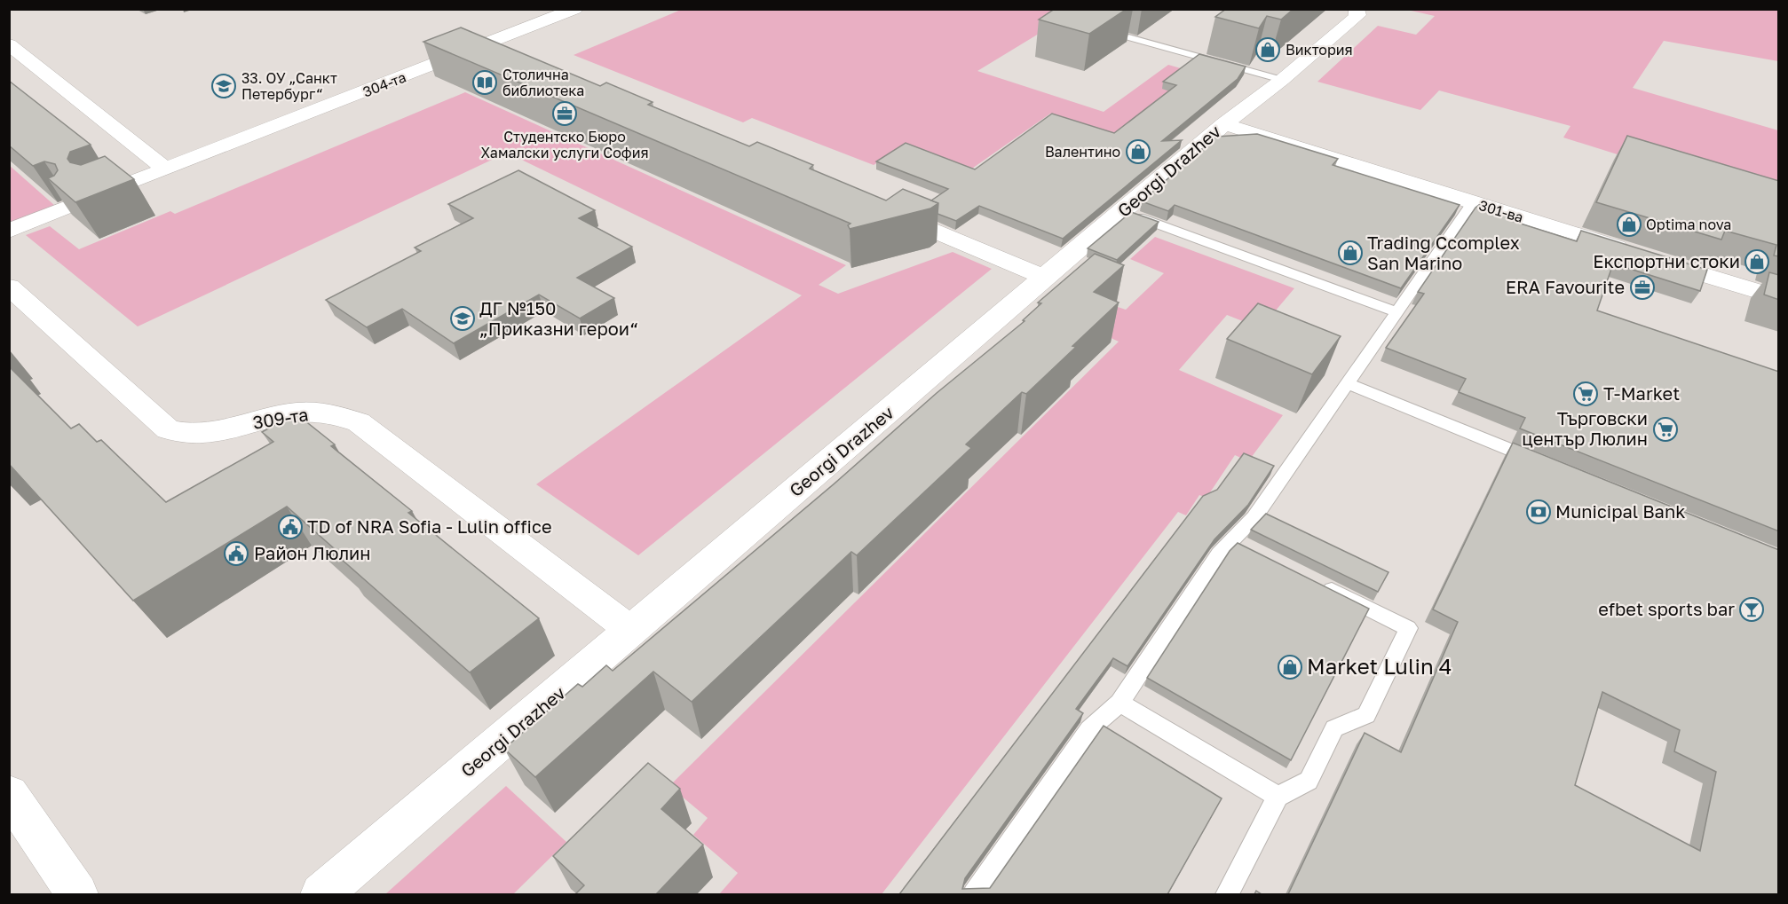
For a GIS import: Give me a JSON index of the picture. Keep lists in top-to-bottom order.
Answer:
{
  "streets": {
    "street": [
      "304-та",
      "Georgi Drazhev",
      "301-ва",
      "309-та"
    ]
  },
  "crossings": [
    ["Georgi Drazhev", "301-ва"],
    ["Georgi Drazhev", "309-та"]
  ],
  "places": {
    "shop": [
      "Виктория",
      "Валентино",
      "Optima nova",
      "Trading Ccomplex San Marino",
      "Експортни стоки",
      "Market Lulin 4"
    ],
    "library": ["Столична библиотека"],
    "school or university": ["33. ОУ „Санкт Петербург“", "ДГ №150 „Приказни герои“"],
    "office": ["Студентско Бюро Хамалски услуги София", "ERA Favourite"],
    "supermarket": ["T-Market", "Търговски център Люлин"],
    "bank": ["Municipal Bank"],
    "public building": ["TD of NRA Sofia - Lulin office", "Район Люлин"],
    "bar": ["efbet sports bar"]
  }
}
